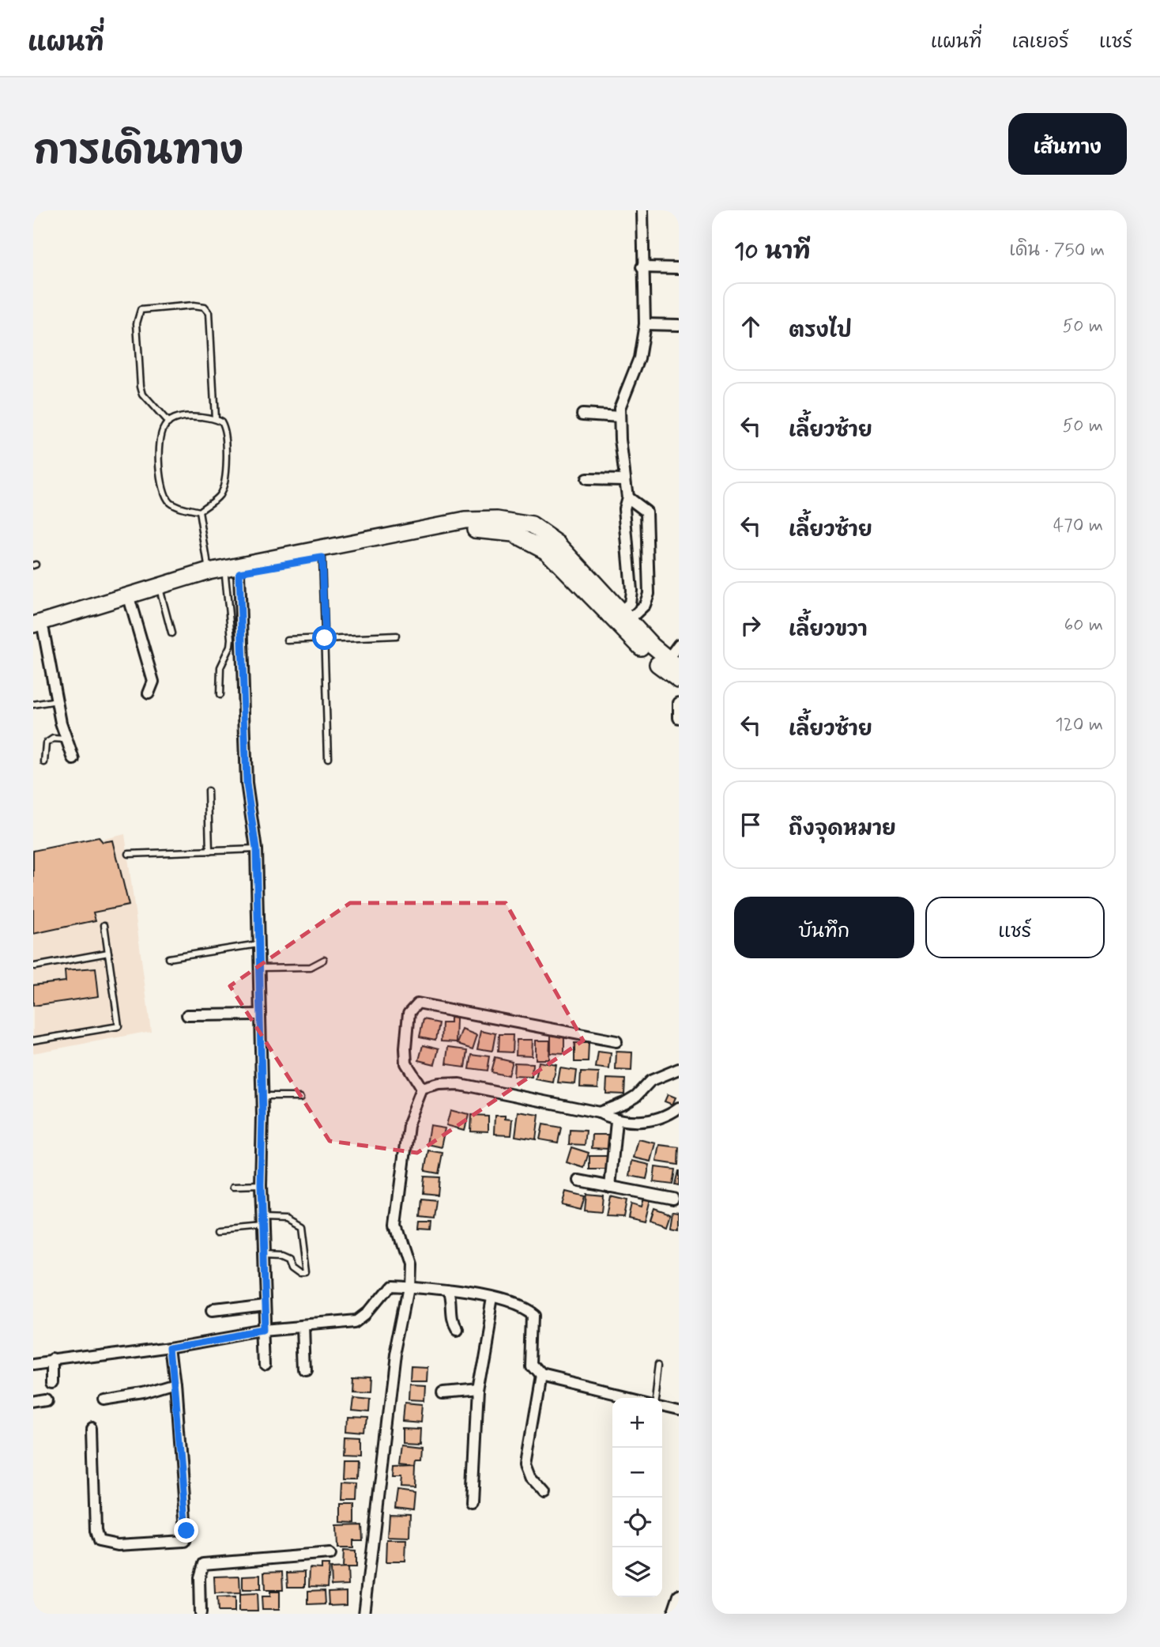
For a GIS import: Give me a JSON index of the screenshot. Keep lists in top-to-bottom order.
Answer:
{
  "page": {
    "header": "แผนที่",
    "nav": ["แผนที่", "เลเยอร์", "แชร์"],
    "title": "การเดินทาง",
    "buttons": [
      "เส้นทาง",
      ["บันทึก", "แชร์"]
    ],
    "heading": ["10 นาที", "เดิน · 750 m"],
    "list": [
      ["ตรงไป", "50 m"],
      ["เลี้ยวซ้าย", "50 m"],
      ["เลี้ยวซ้าย", "470 m"],
      ["เลี้ยวขวา", "60 m"],
      ["เลี้ยวซ้าย", "120 m"],
      "ถึงจุดหมาย"
    ],
    "map_buttons": ["+", "−"]
  }
}
